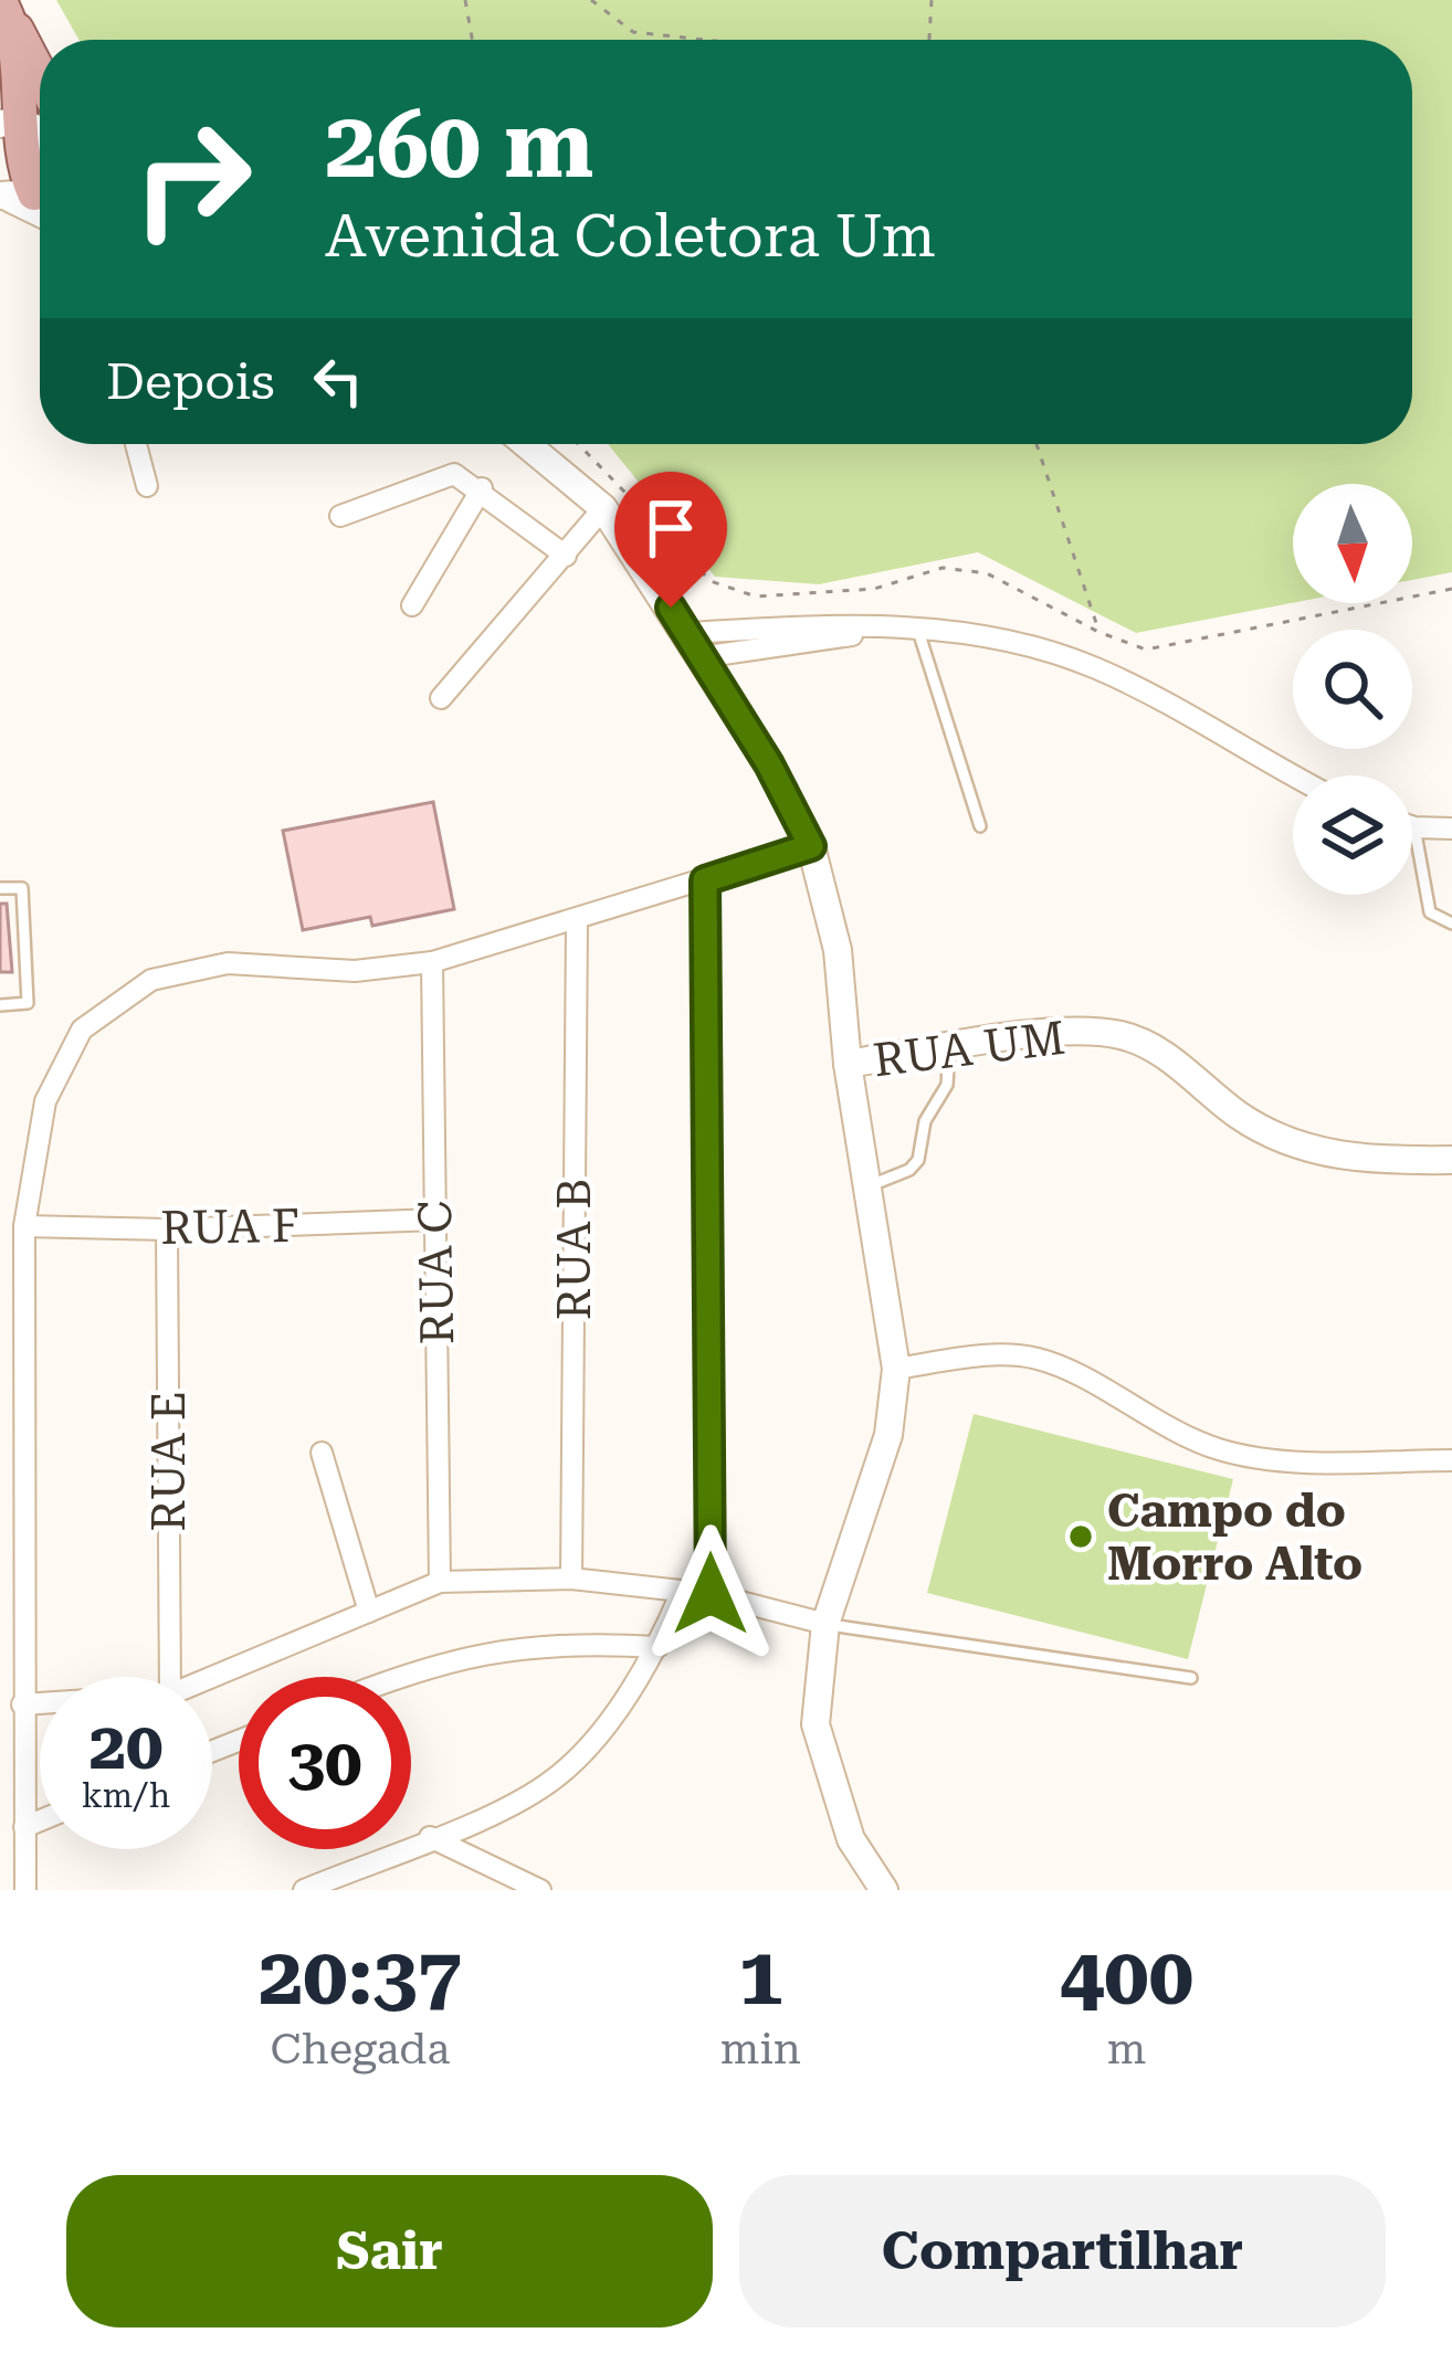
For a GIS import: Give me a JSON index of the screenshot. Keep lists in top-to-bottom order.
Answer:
{
  "streets": {
    "street": [
      "RUA UM",
      "RUA F",
      "RUA B",
      "RUA C",
      "RUA E"
    ]
  },
  "crossings": [
    ["RUA F", "RUA C"],
    ["RUA F", "RUA E"]
  ],
  "places": ["Campo do Morro Alto"],
  "north": "bottom",
  "page": {
    "turn": ["260 m", "Avenida Coletora Um"],
    "then": "Depois",
    "speed": "20 km/h",
    "limit": "30",
    "eta": [
      "20:37",
      "Chegada",
      "1",
      "min",
      "400",
      "m"
    ],
    "buttons": ["Sair", "Compartilhar"]
  }
}
